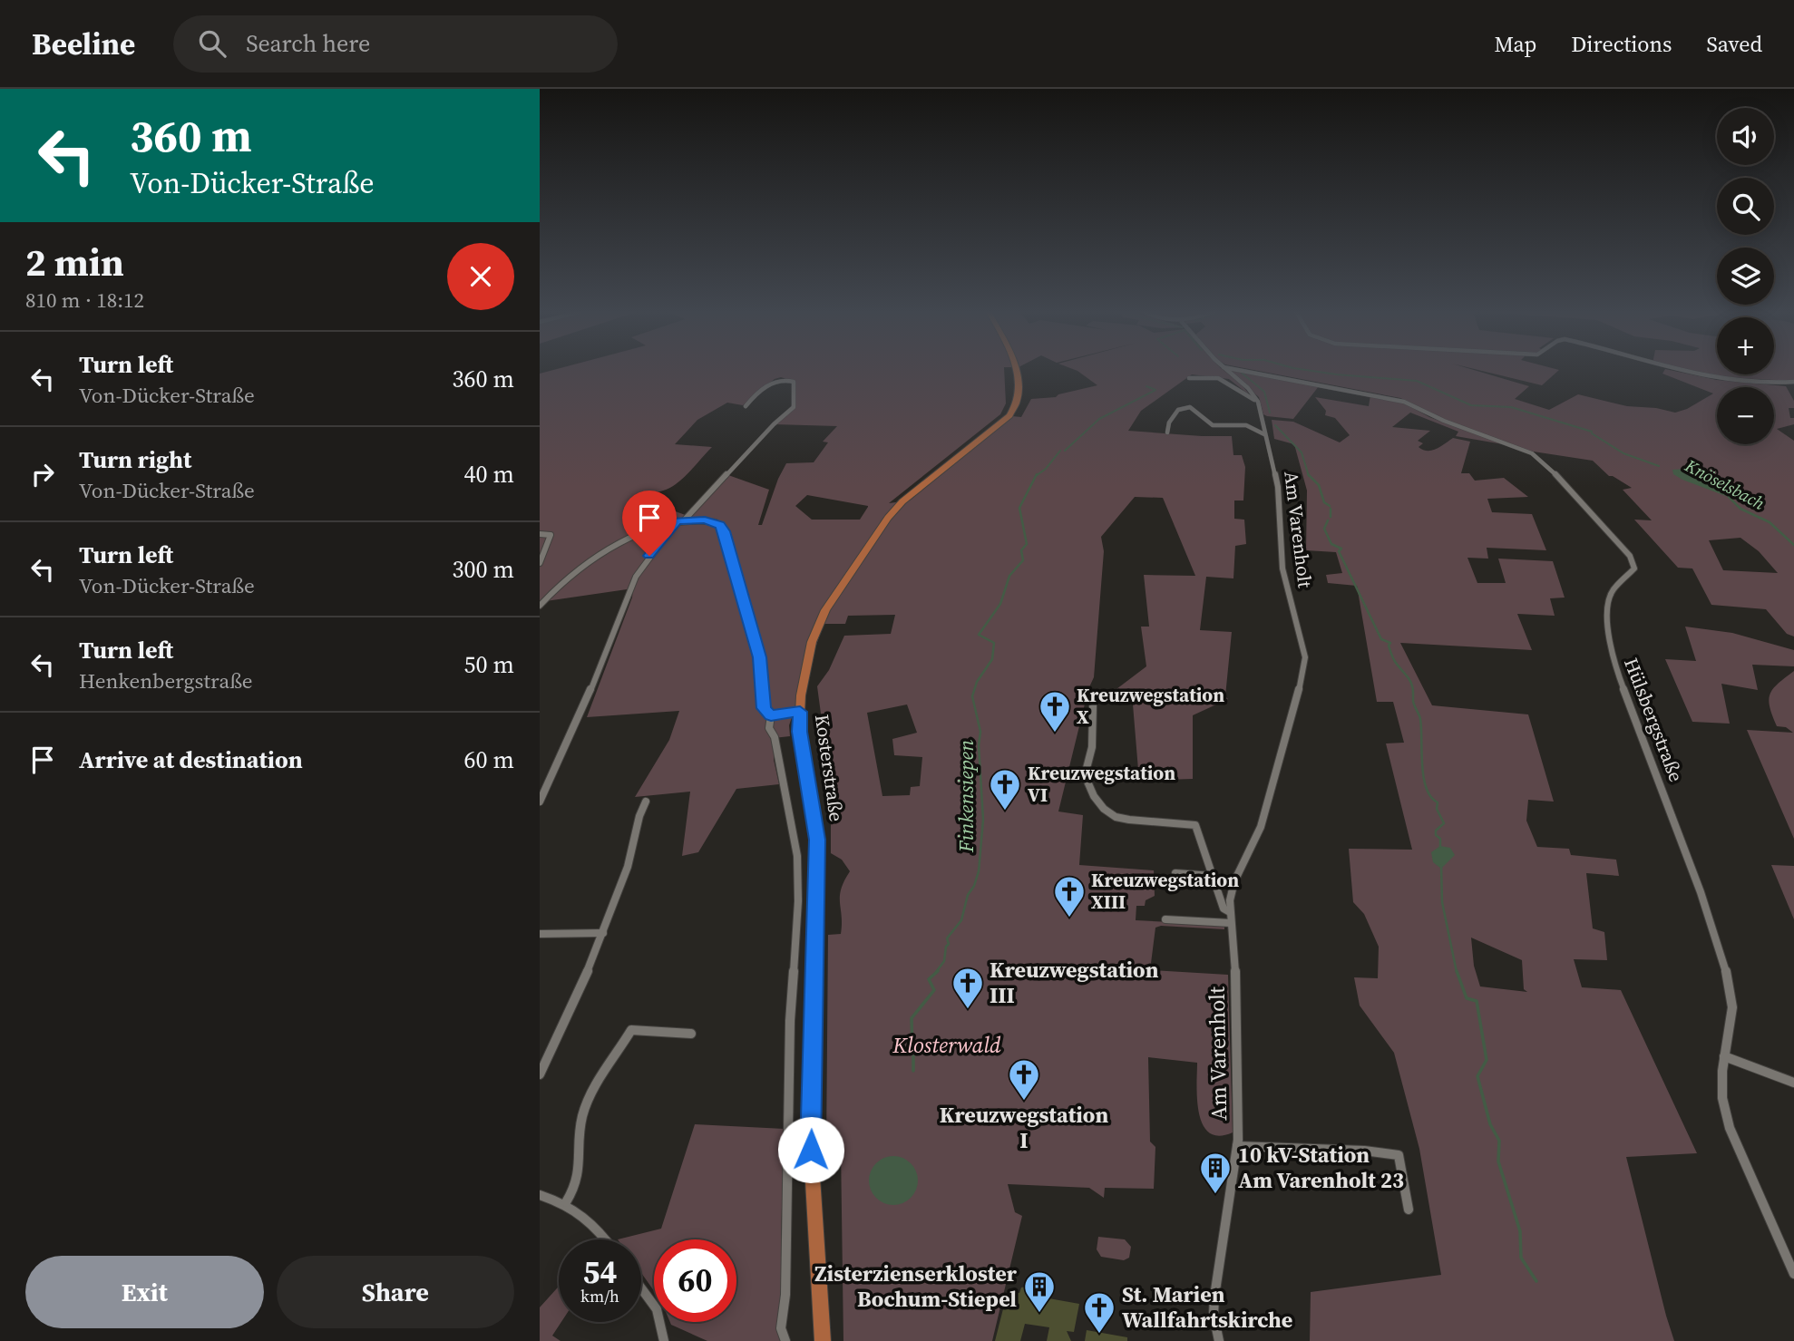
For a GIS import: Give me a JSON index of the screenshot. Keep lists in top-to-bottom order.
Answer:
{
  "streets": {
    "main road": ["Kosterstraße"],
    "street": ["Am Varenholt", "Hülsbergstraße"]
  },
  "water": ["Knöselsbach", "Finkensiepen"],
  "parks": ["Klosterwald"],
  "places": {
    "church": [
      "Kreuzwegstation X",
      "Kreuzwegstation VI",
      "Kreuzwegstation XIII",
      "Kreuzwegstation III",
      "Kreuzwegstation I",
      "St. Marien Wallfahrtskirche"
    ],
    "building": ["10 kV-Station Am Varenholt 23", "Zisterzienserkloster Bochum-Stiepel"]
  },
  "page": {
    "header": "Beeline",
    "search": "Search here",
    "nav": ["Map", "Directions", "Saved"],
    "turn": ["360 m", "Von-Dücker-Straße"],
    "map_buttons": ["+", "−"],
    "heading": ["2 min", "810 m · 18:12"],
    "list": [
      {
        "name": "Turn left",
        "note": "Von-Dücker-Straße",
        "value": "360 m"
      },
      {
        "name": "Turn right",
        "note": "Von-Dücker-Straße",
        "value": "40 m"
      },
      {
        "name": "Turn left",
        "note": "Von-Dücker-Straße",
        "value": "300 m"
      },
      {
        "name": "Turn left",
        "note": "Henkenbergstraße",
        "value": "50 m"
      },
      {
        "name": "Arrive at destination",
        "value": "60 m"
      }
    ],
    "speed": "54 km/h",
    "limit": "60",
    "buttons": ["Exit", "Share"]
  }
}
